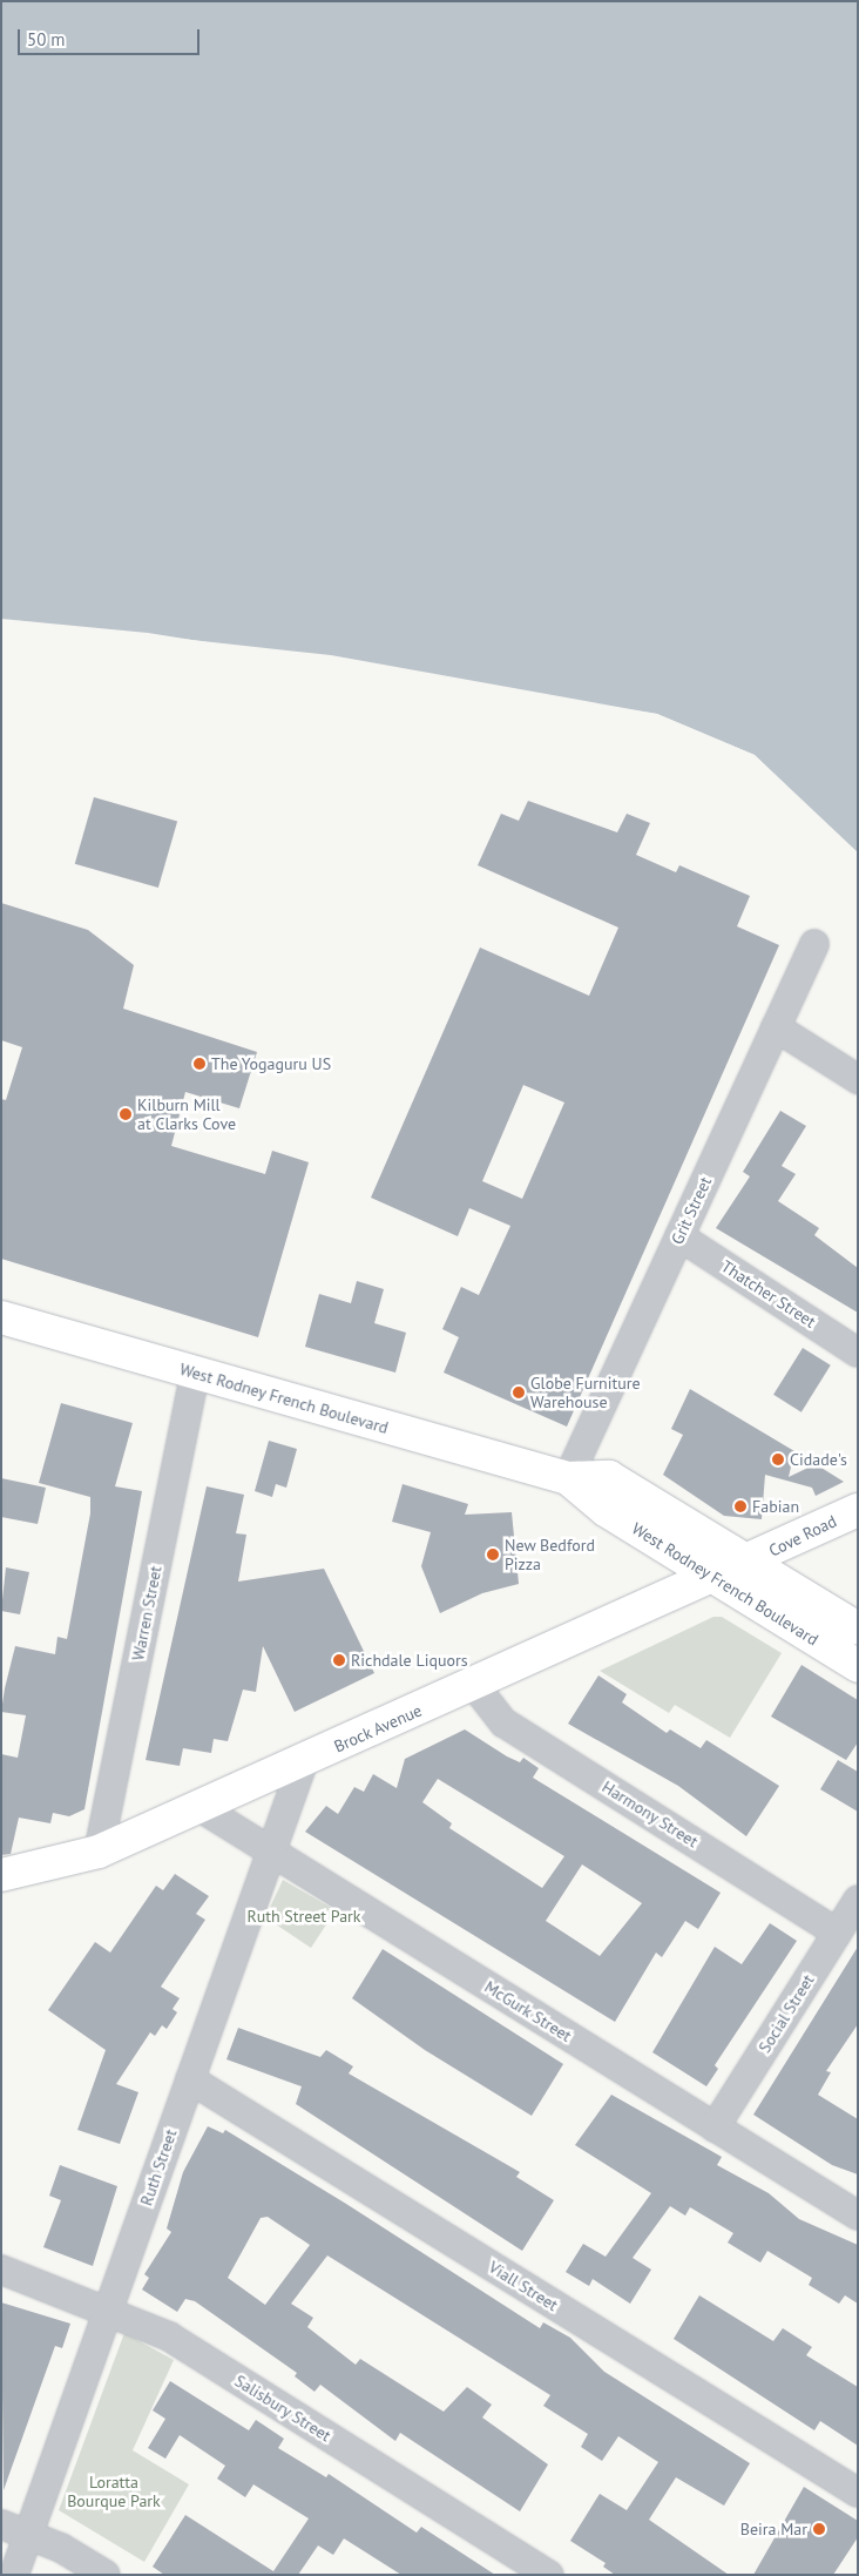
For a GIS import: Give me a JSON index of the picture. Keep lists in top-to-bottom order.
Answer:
{
  "streets": {
    "main road": ["West Rodney French Boulevard", "Cove Road", "Brock Avenue"],
    "street": [
      "Grit Street",
      "Thatcher Street",
      "Warren Street",
      "Harmony Street",
      "McGurk Street",
      "Social Street",
      "Ruth Street",
      "Viall Street",
      "Salisbury Street"
    ]
  },
  "crossings": [
    ["Grit Street", "Thatcher Street"],
    ["Grit Street", "West Rodney French Boulevard"],
    ["West Rodney French Boulevard", "Cove Road"],
    ["West Rodney French Boulevard", "Warren Street"],
    ["West Rodney French Boulevard", "Brock Avenue"],
    ["Cove Road", "Brock Avenue"],
    ["Warren Street", "Brock Avenue"],
    ["Brock Avenue", "Harmony Street"],
    ["Brock Avenue", "McGurk Street"],
    ["Brock Avenue", "Ruth Street"],
    ["Harmony Street", "Social Street"],
    ["McGurk Street", "Social Street"],
    ["McGurk Street", "Ruth Street"],
    ["Ruth Street", "Viall Street"],
    ["Ruth Street", "Salisbury Street"]
  ],
  "parks": ["Ruth Street Park", "Loratta Bourque Park"],
  "places": [
    "The Yogaguru US",
    "Kilburn Mill at Clarks Cove",
    "Globe Furniture Warehouse",
    "Cidade's",
    "Fabian",
    "New Bedford Pizza",
    "Richdale Liquors",
    "Beira Mar"
  ],
  "scale_bar": "50 m"
}
